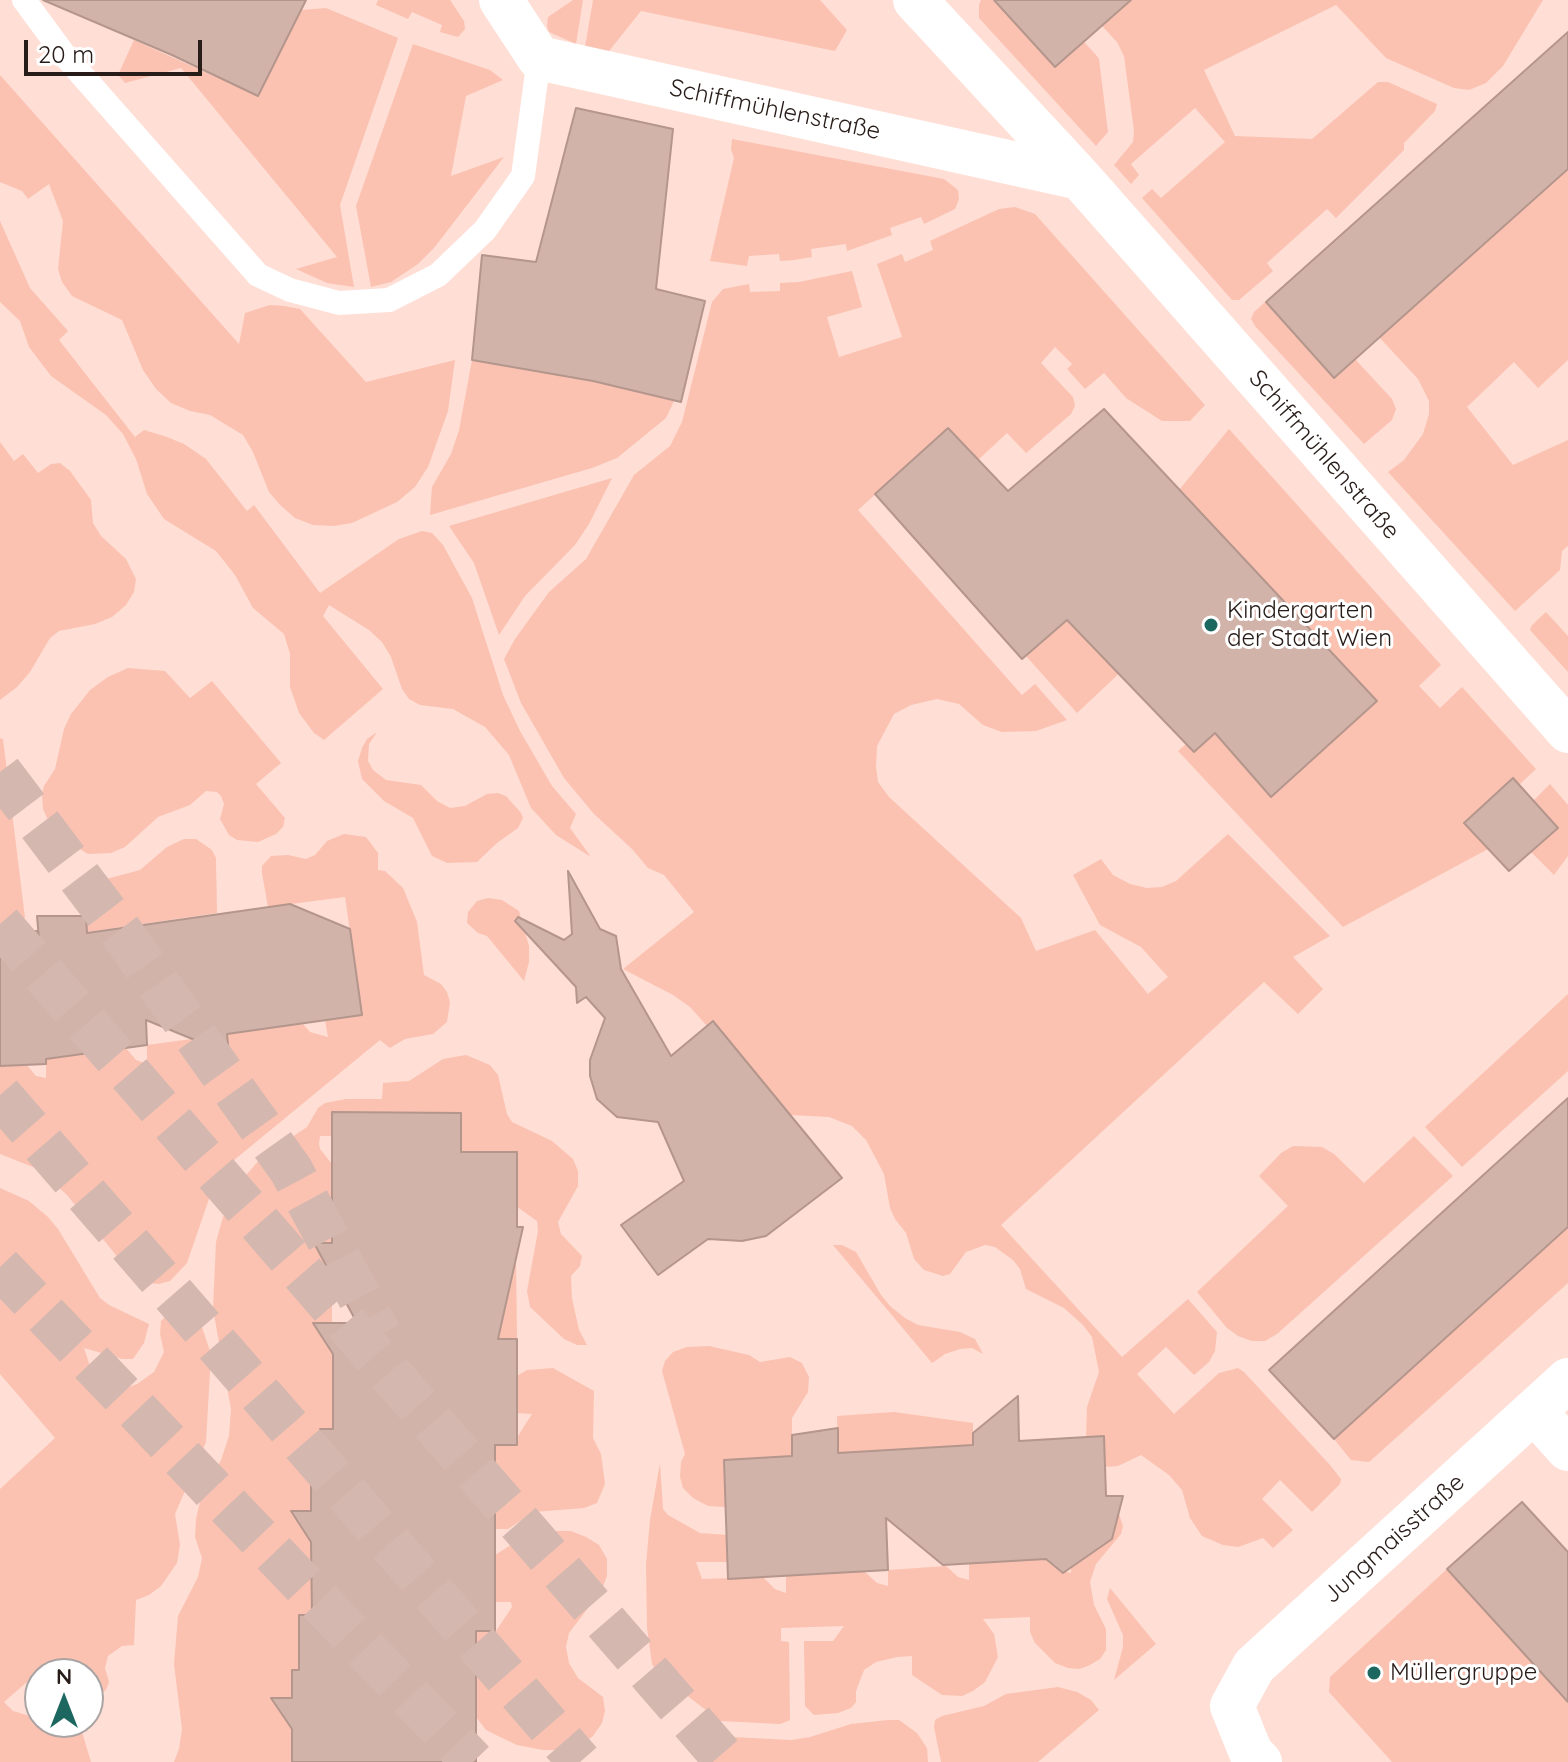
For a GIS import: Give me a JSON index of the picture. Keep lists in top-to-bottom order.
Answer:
{
  "streets": {
    "street": ["Schiffmühlenstraße", "Jungmaisstraße"]
  },
  "places": ["Kindergarten der Stadt Wien", "Müllergruppe"],
  "scale_bar": "20 m",
  "north": "top"
}
